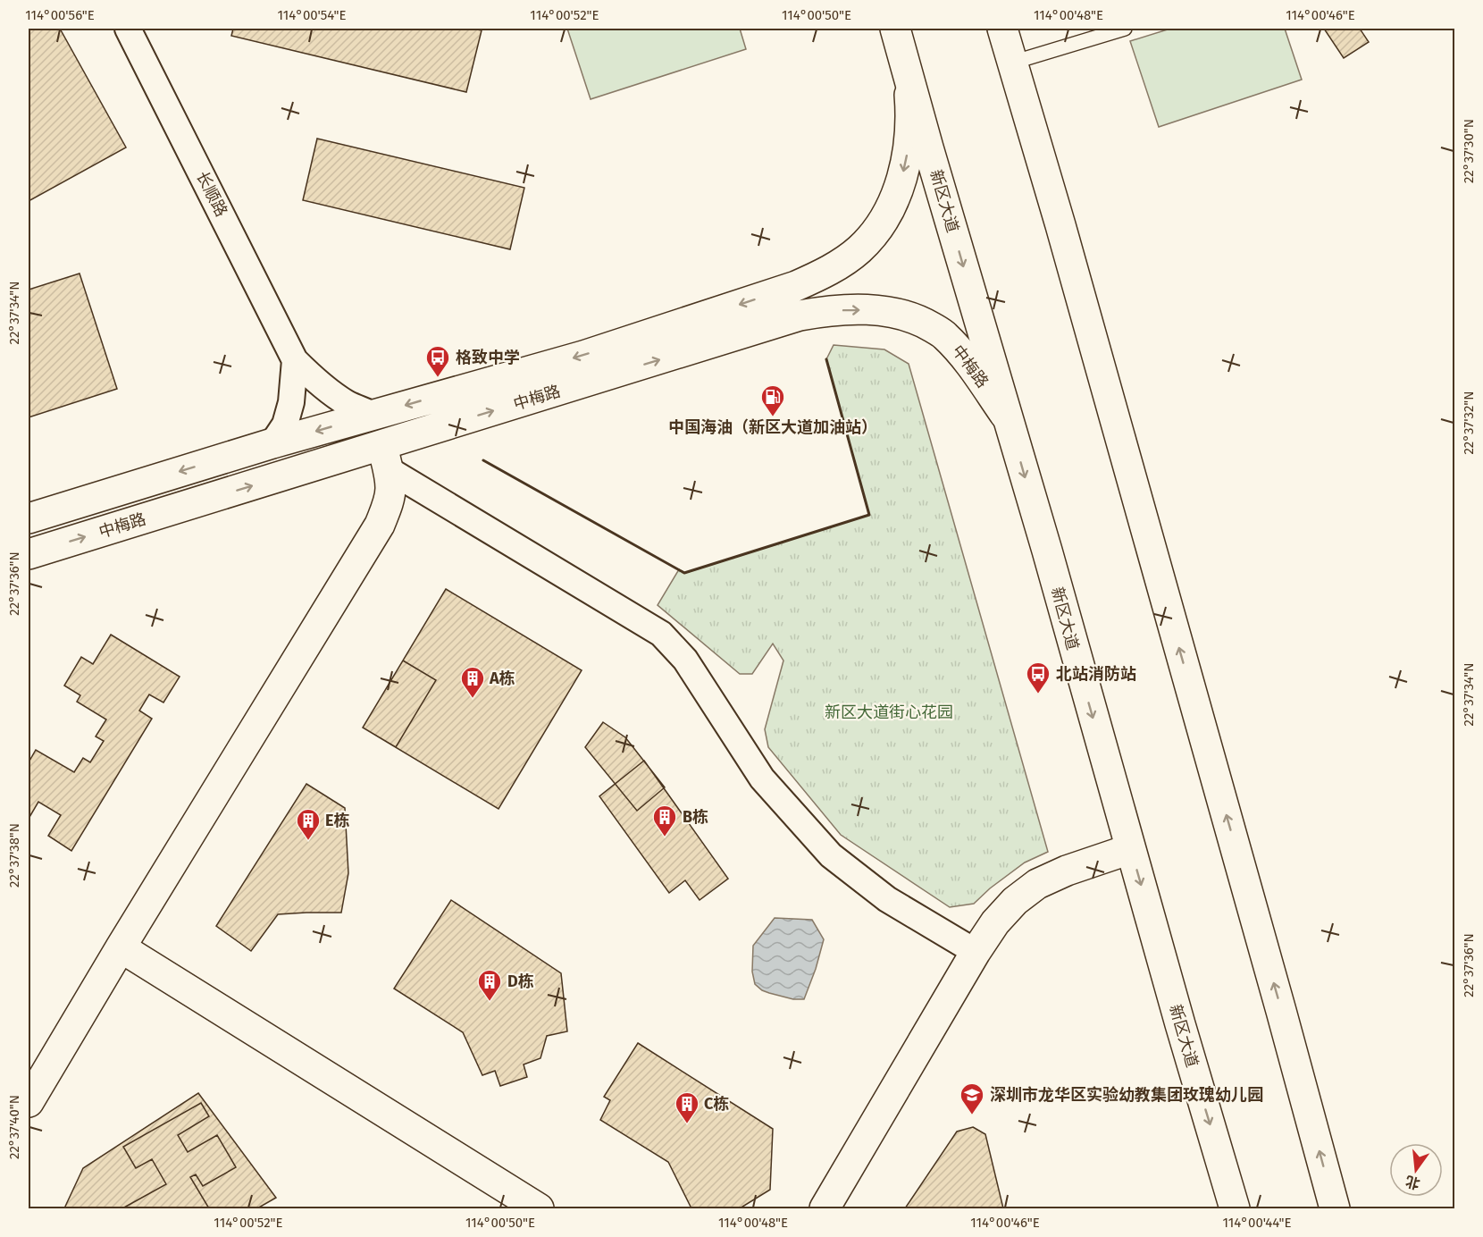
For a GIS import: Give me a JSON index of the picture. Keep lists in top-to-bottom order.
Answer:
{
  "streets": {
    "main road": ["新区大道", "中梅路"],
    "street": ["长顺路"]
  },
  "crossings": [
    ["新区大道", "中梅路"]
  ],
  "parks": ["新区大道街心花园"],
  "places": {
    "bus stop": ["格致中学", "北站消防站"],
    "fuel station": ["中国海油（新区大道加油站）"],
    "building": [
      "A栋",
      "B栋",
      "E栋",
      "D栋",
      "C栋"
    ],
    "school or university": ["深圳市龙华区实验幼教集团玫瑰幼儿园"]
  },
  "north": "bottom",
  "coordinates": [
    "114°00'56\"E",
    "114°00'54\"E",
    "114°00'52\"E",
    "114°00'50\"E",
    "114°00'48\"E",
    "114°00'46\"E",
    "22°37'30\"N",
    "22°37'34\"N",
    "22°37'32\"N",
    "22°37'36\"N",
    "22°37'38\"N",
    "22°37'40\"N",
    "114°00'44\"E"
  ]
}
